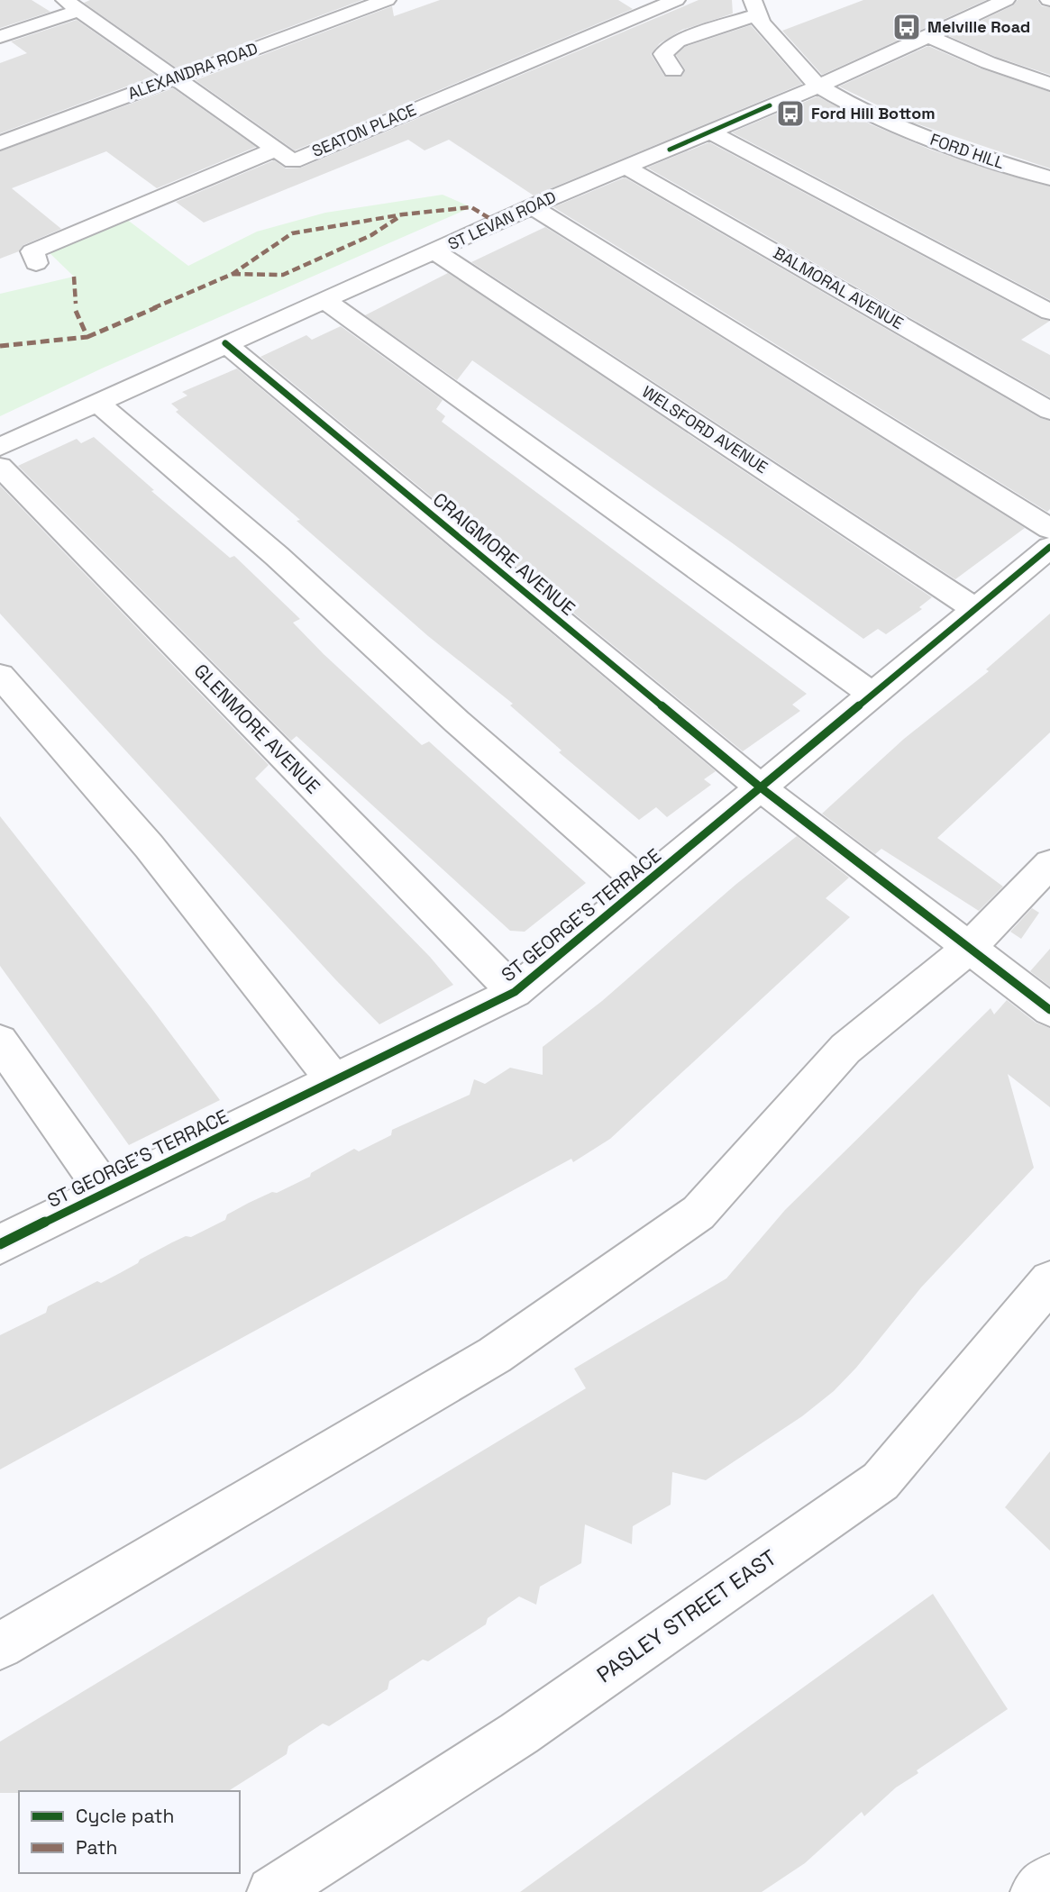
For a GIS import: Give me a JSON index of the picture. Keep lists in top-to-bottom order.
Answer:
{
  "streets": {
    "street": [
      "ALEXANDRA ROAD",
      "SEATON PLACE",
      "FORD HILL",
      "ST LEVAN ROAD",
      "BALMORAL AVENUE",
      "WELSFORD AVENUE",
      "CRAIGMORE AVENUE",
      "GLENMORE AVENUE",
      "ST GEORGE'S TERRACE",
      "PASLEY STREET EAST"
    ]
  },
  "crossings": [
    ["FORD HILL", "ST LEVAN ROAD"],
    ["ST LEVAN ROAD", "BALMORAL AVENUE"],
    ["ST LEVAN ROAD", "WELSFORD AVENUE"],
    ["ST LEVAN ROAD", "CRAIGMORE AVENUE"],
    ["WELSFORD AVENUE", "ST GEORGE'S TERRACE"],
    ["CRAIGMORE AVENUE", "ST GEORGE'S TERRACE"],
    ["GLENMORE AVENUE", "ST GEORGE'S TERRACE"]
  ],
  "places": {
    "bus stop": ["Melville Road", "Ford Hill Bottom"]
  },
  "legend": ["Cycle path", "Path"]
}
